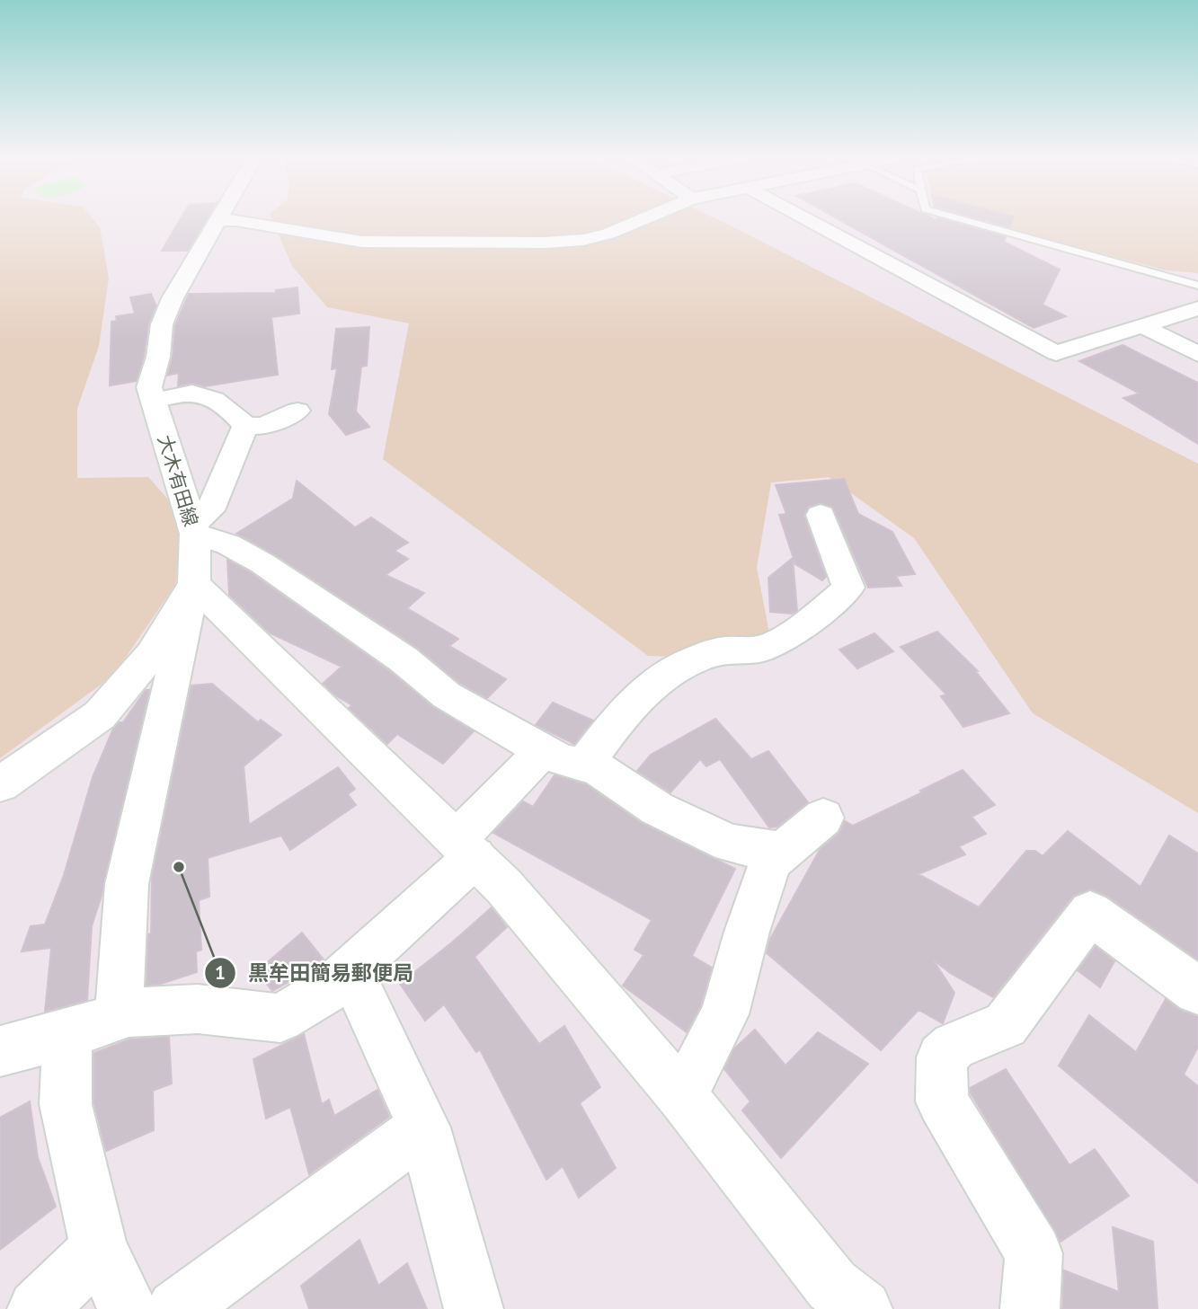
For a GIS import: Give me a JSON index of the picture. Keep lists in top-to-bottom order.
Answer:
{
  "streets": {
    "street": ["大木有田線"]
  },
  "places": ["黒牟田簡易郵便局"]
}
